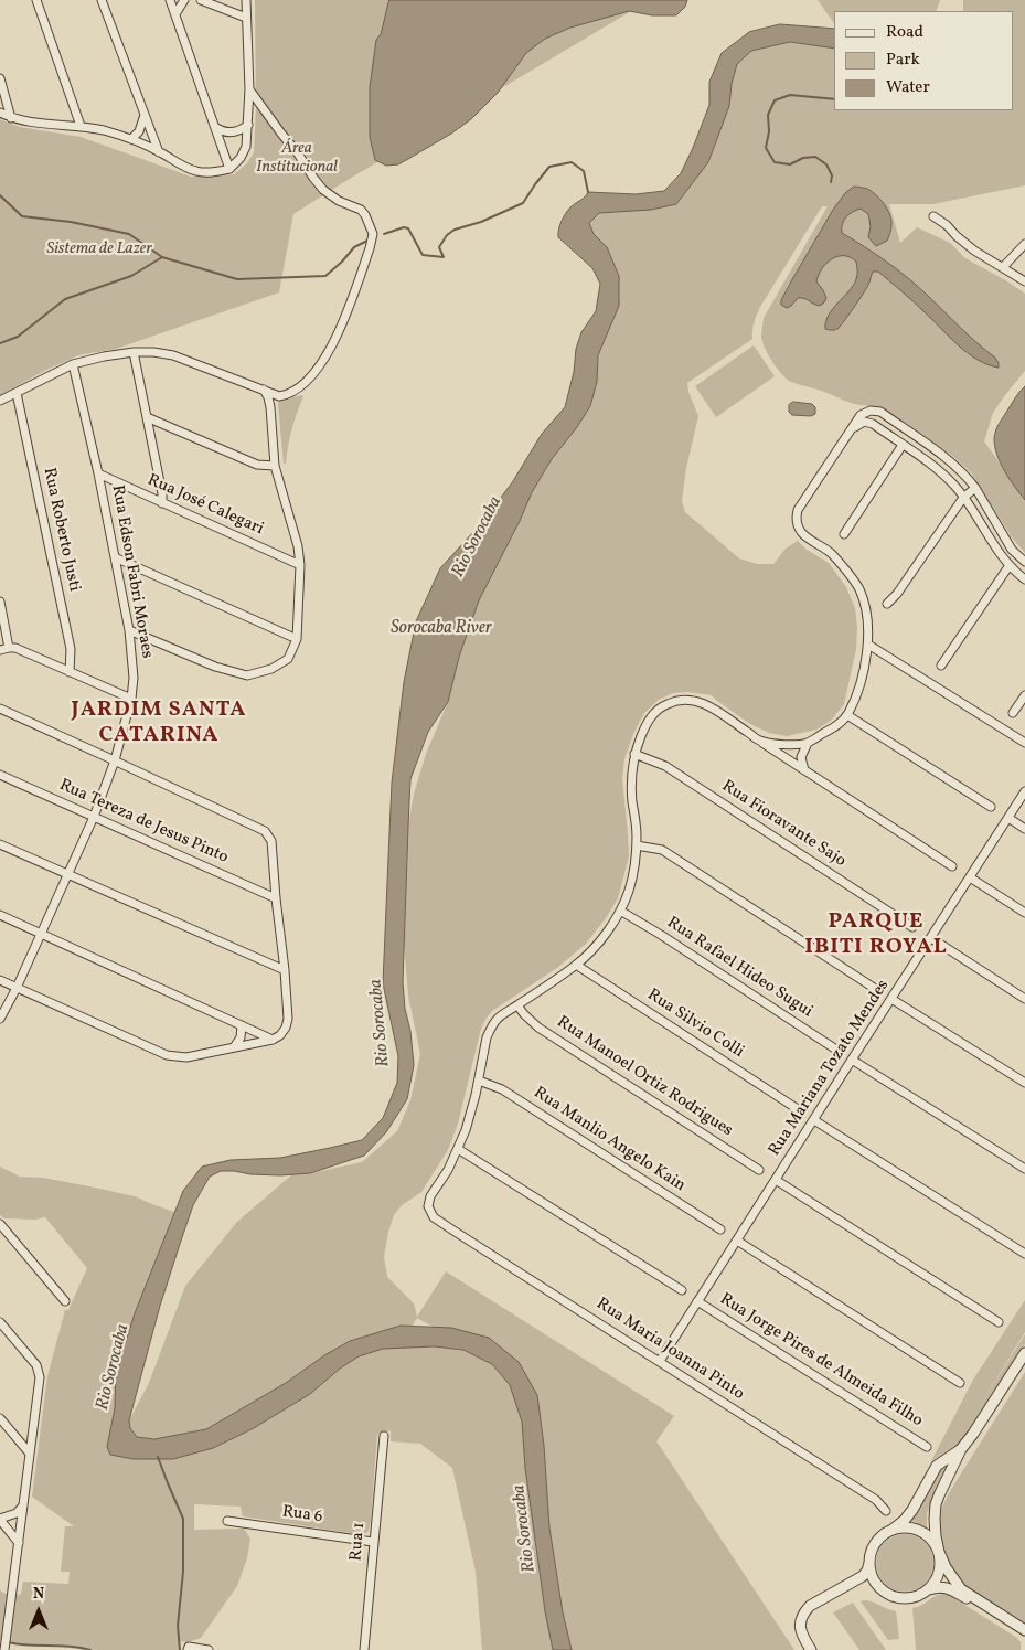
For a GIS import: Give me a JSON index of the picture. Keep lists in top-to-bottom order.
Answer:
{
  "streets": {
    "street": [
      "Rua José Calegari",
      "Rua Roberto Justi",
      "Rua Edson Fabri Moraes",
      "Rua Tereza de Jesus Pinto",
      "Rua Fioravante Sajo",
      "Rua Rafael Hideo Sugui",
      "Rua Silvio Colli",
      "Rua Mariana Tozato Mendes",
      "Rua Manoel Ortiz Rodrigues",
      "Rua Manlio Angelo Kain",
      "Rua Maria Joanna Pinto",
      "Rua Jorge Pires de Almeida Filho",
      "Rua 6",
      "Rua 1"
    ]
  },
  "crossings": [
    ["Rua José Calegari", "Rua Edson Fabri Moraes"],
    ["Rua Edson Fabri Moraes", "Rua Tereza de Jesus Pinto"],
    ["Rua Mariana Tozato Mendes", "Rua Maria Joanna Pinto"],
    ["Rua Mariana Tozato Mendes", "Rua Jorge Pires de Almeida Filho"],
    ["Rua 6", "Rua 1"]
  ],
  "districts": ["JARDIM SANTA CATARINA", "PARQUE IBITI ROYAL"],
  "water": ["Rio Sorocaba", "Sorocaba River"],
  "parks": ["Área Institucional", "Sistema de Lazer"],
  "legend": ["Road", "Park", "Water"],
  "north": "top"
}
